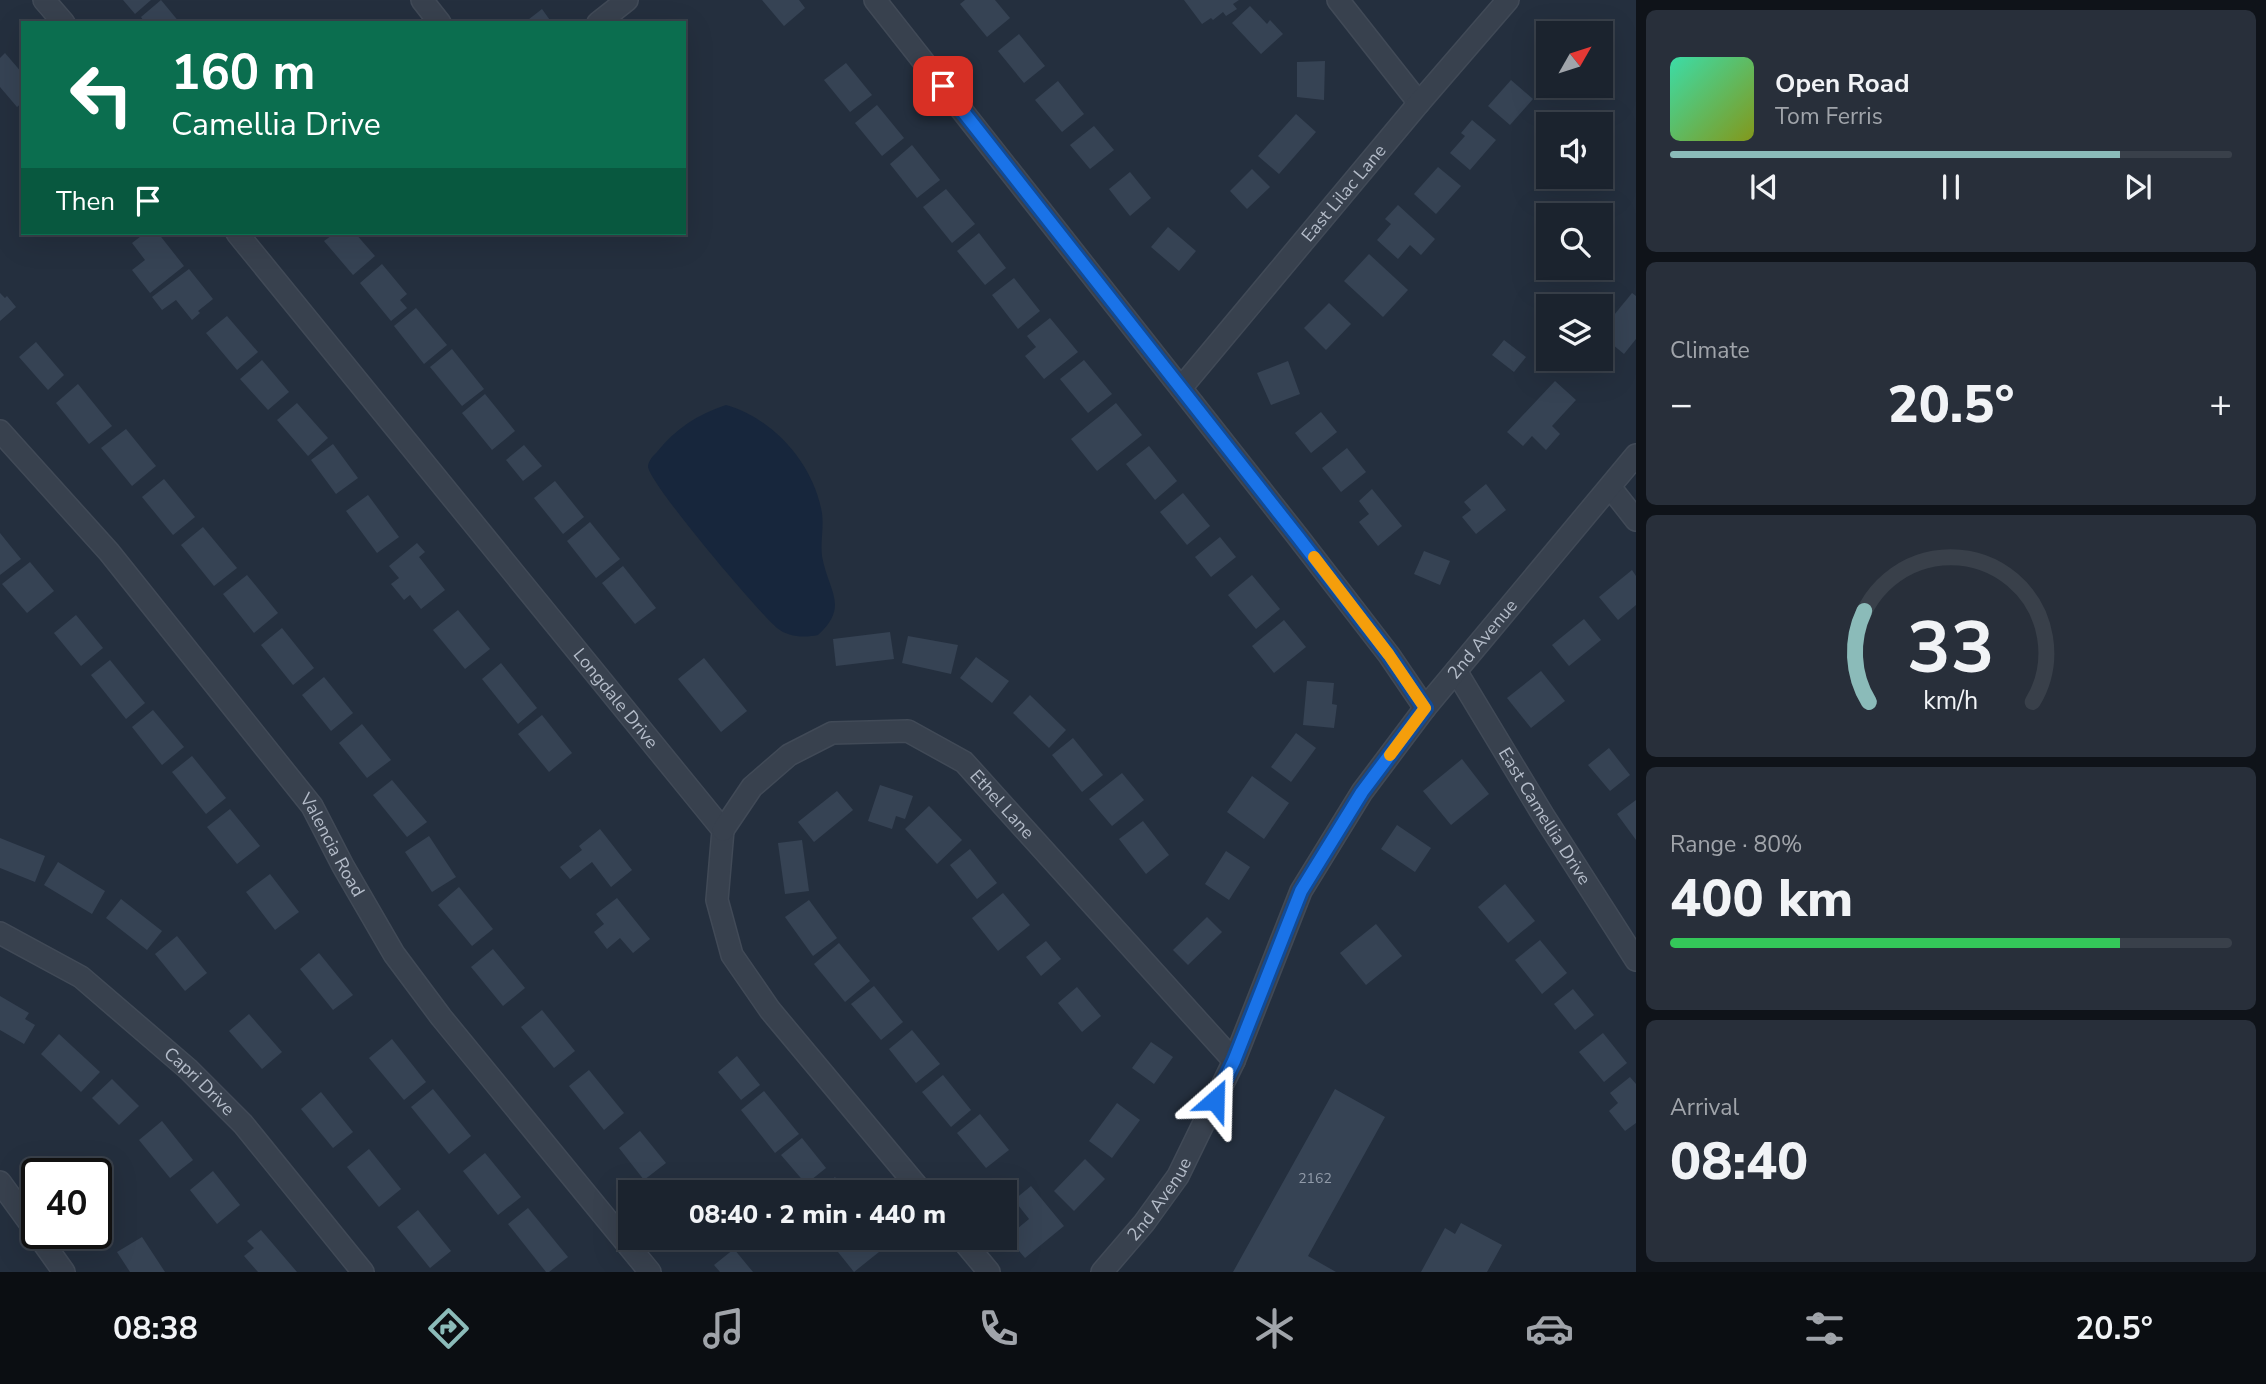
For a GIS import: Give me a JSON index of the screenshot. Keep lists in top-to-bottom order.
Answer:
{
  "streets": {
    "street": [
      "East Lilac Lane",
      "2nd Avenue",
      "Longdale Drive",
      "Ethel Lane",
      "East Camellia Drive",
      "Valencia Road",
      "Capri Drive"
    ]
  },
  "crossings": [
    ["2nd Avenue", "Ethel Lane"],
    ["2nd Avenue", "East Camellia Drive"],
    ["Longdale Drive", "Ethel Lane"]
  ],
  "house_numbers": ["2162"],
  "north": "top right",
  "page": {
    "turn": ["160 m", "Camellia Drive"],
    "song": ["Open Road", "Tom Ferris"],
    "then": "Then",
    "tile": [
      "Climate",
      ["Range · 80%", "400 km"],
      ["Arrival", "08:40"]
    ],
    "heat": ["−", "20.5°", "+"],
    "limit": "40",
    "trip": "08:40 · 2 min · 440 m",
    "tabs": ["08:38", "20.5°"],
    "gauge": ["33", "km/h"]
  }
}
